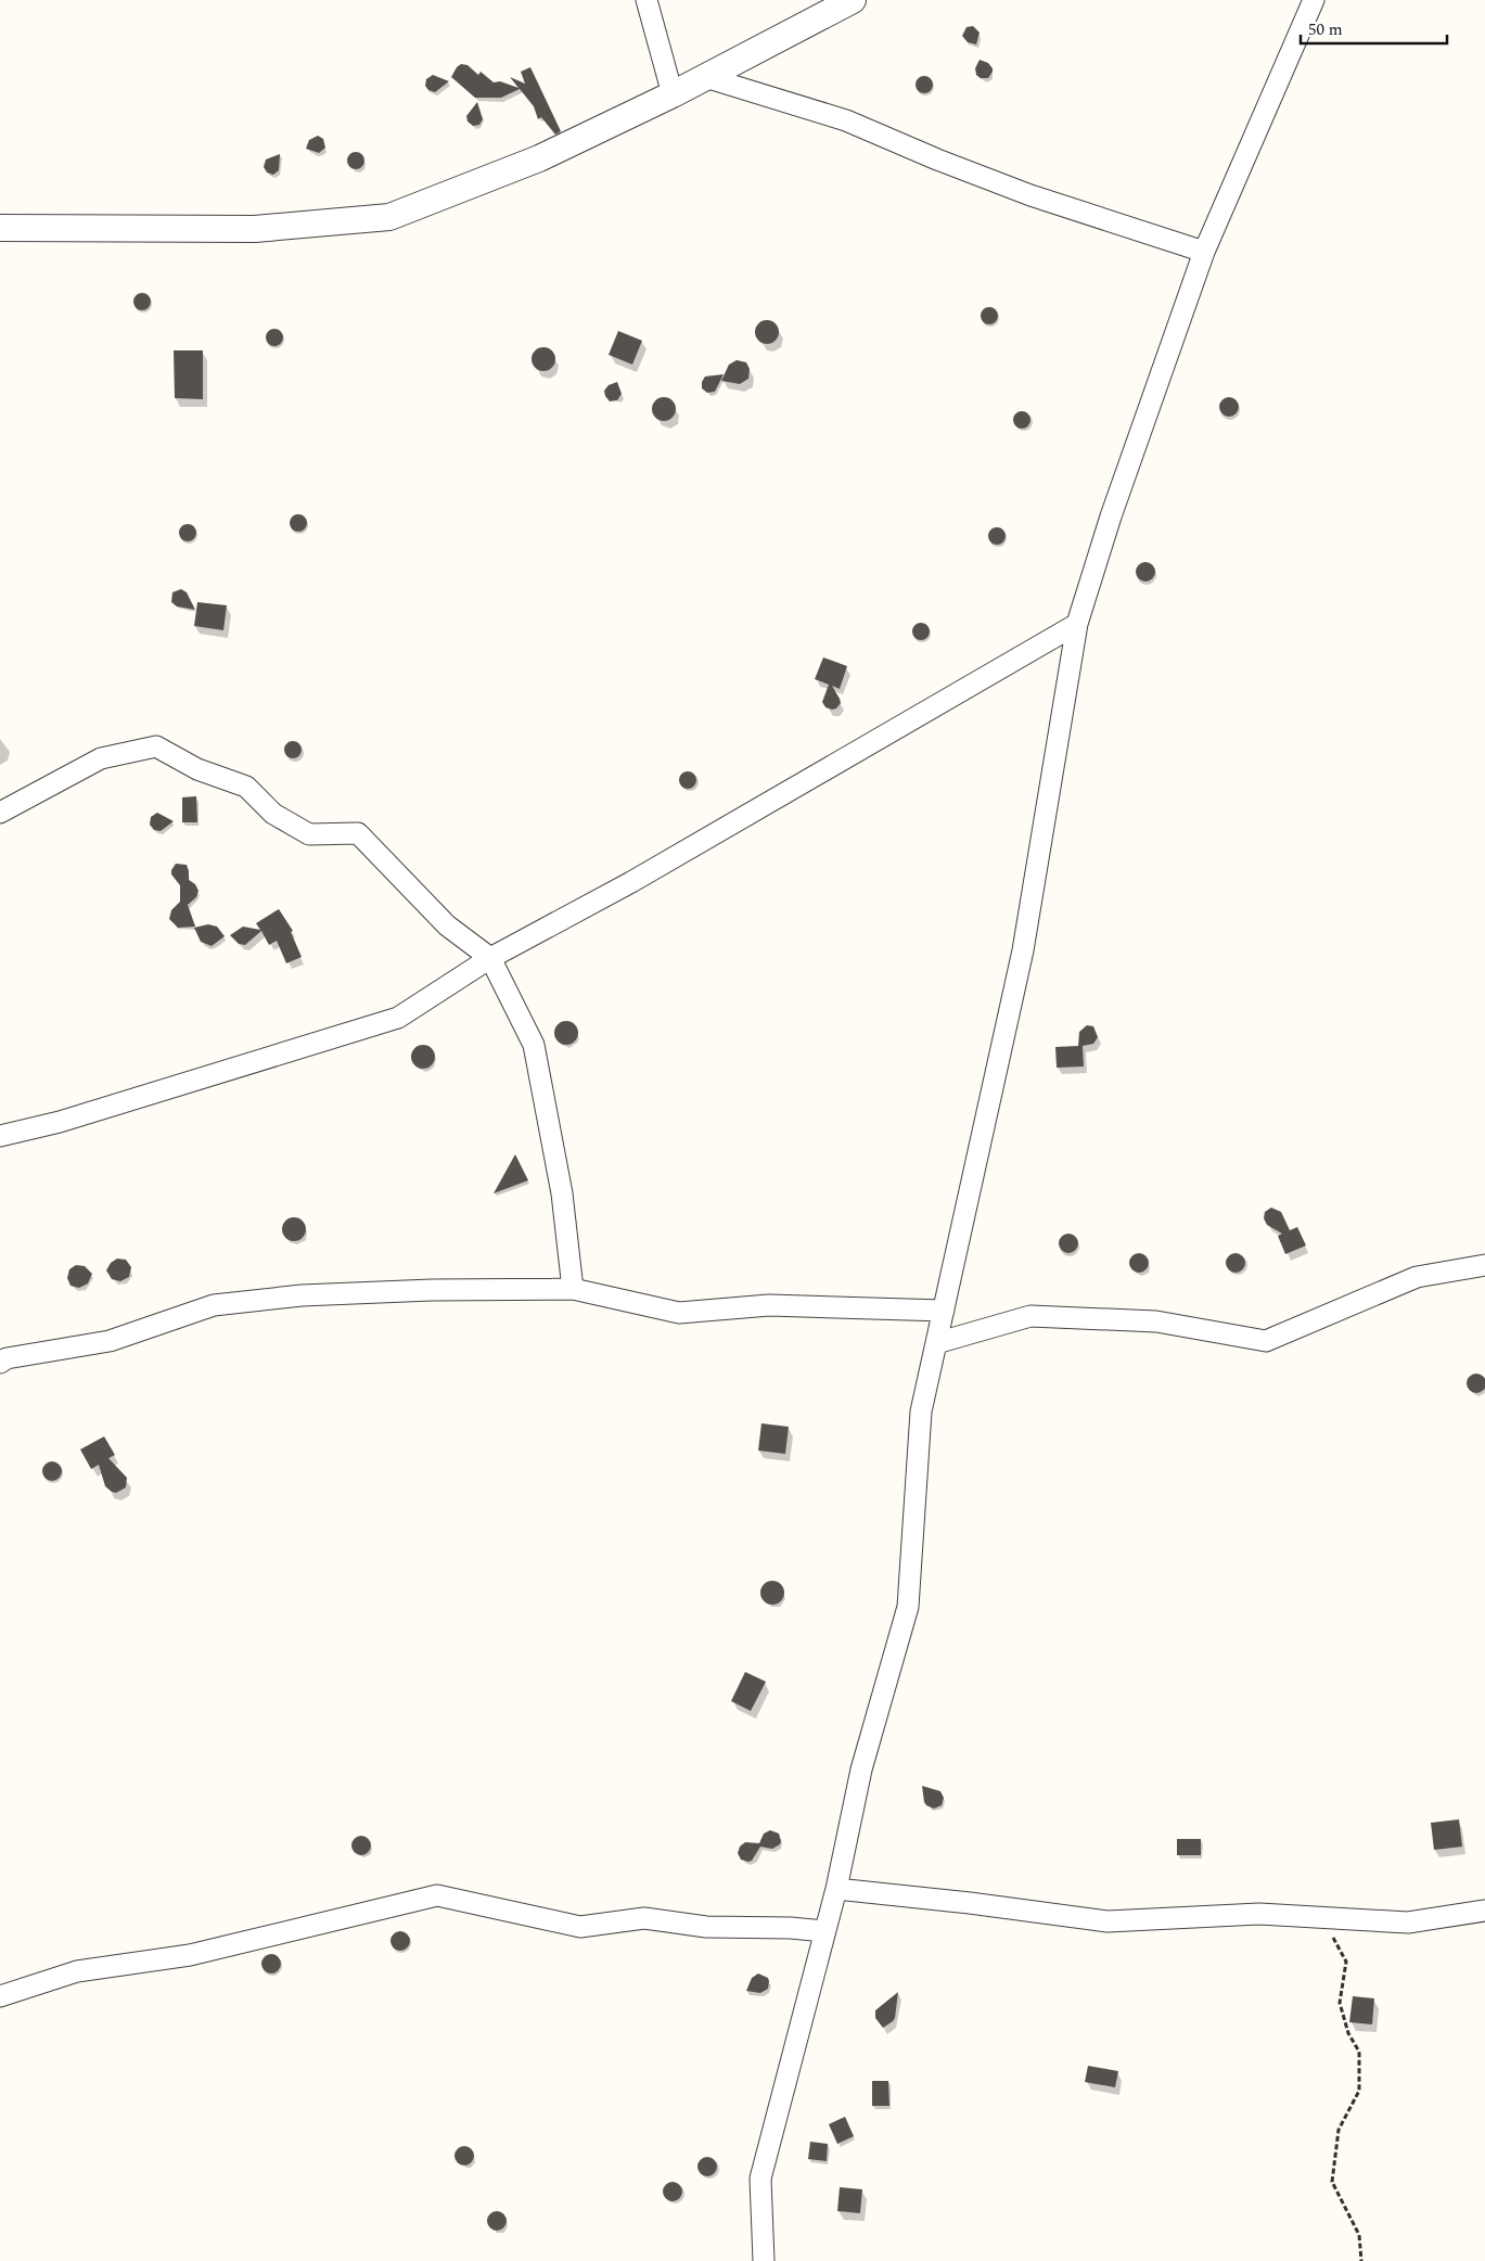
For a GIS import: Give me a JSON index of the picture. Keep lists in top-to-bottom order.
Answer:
{
  "scale_bar": "50 m"
}
